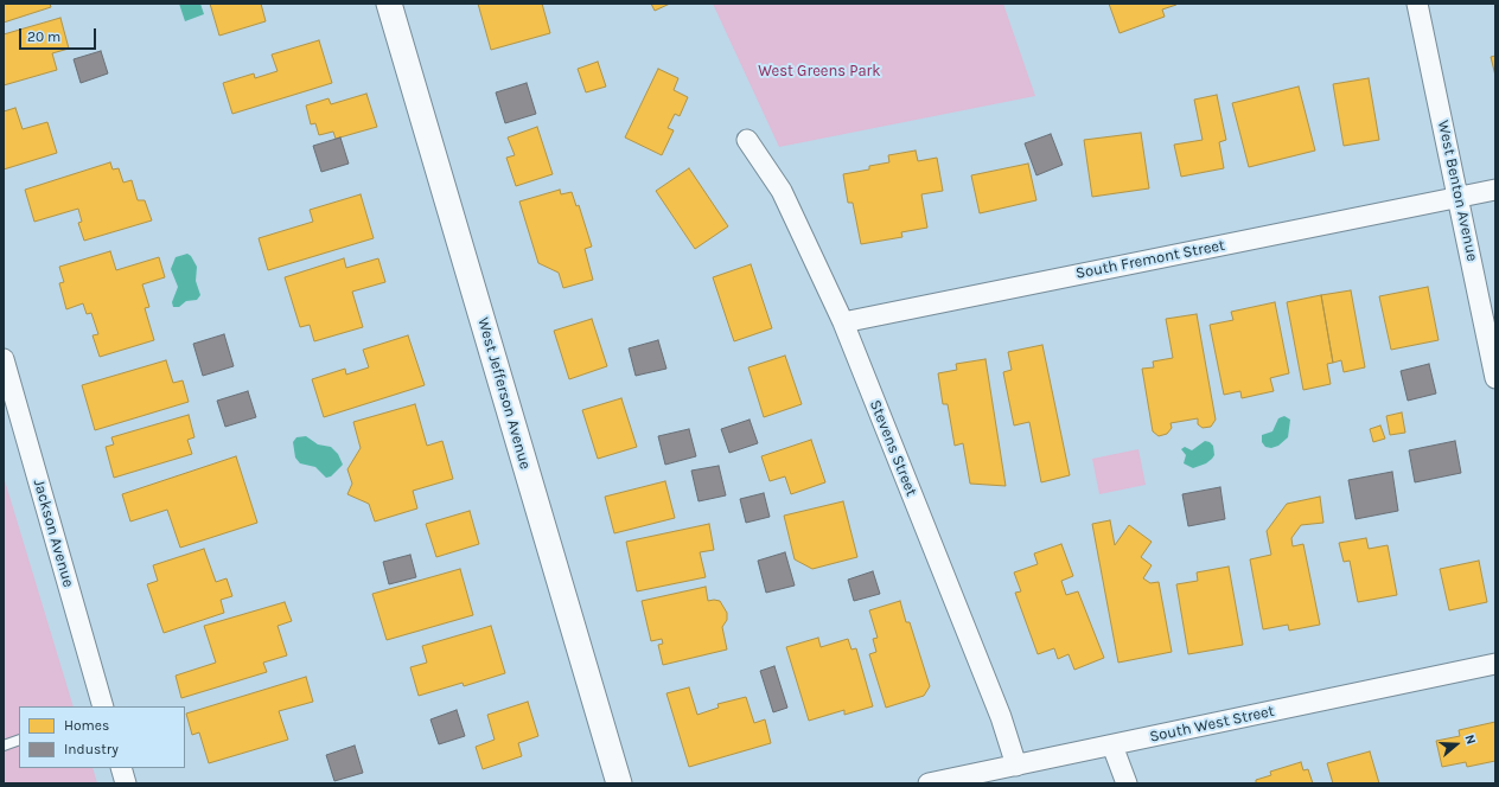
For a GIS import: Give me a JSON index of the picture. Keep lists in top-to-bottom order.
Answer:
{
  "streets": {
    "street": [
      "West Benton Avenue",
      "South Fremont Street",
      "West Jefferson Avenue",
      "Stevens Street",
      "Jackson Avenue",
      "South West Street"
    ]
  },
  "crossings": [
    ["West Benton Avenue", "South Fremont Street"],
    ["South Fremont Street", "Stevens Street"],
    ["Stevens Street", "South West Street"]
  ],
  "parks": ["West Greens Park"],
  "legend": ["Homes", "Industry"],
  "scale_bar": "20 m",
  "north": "right"
}
